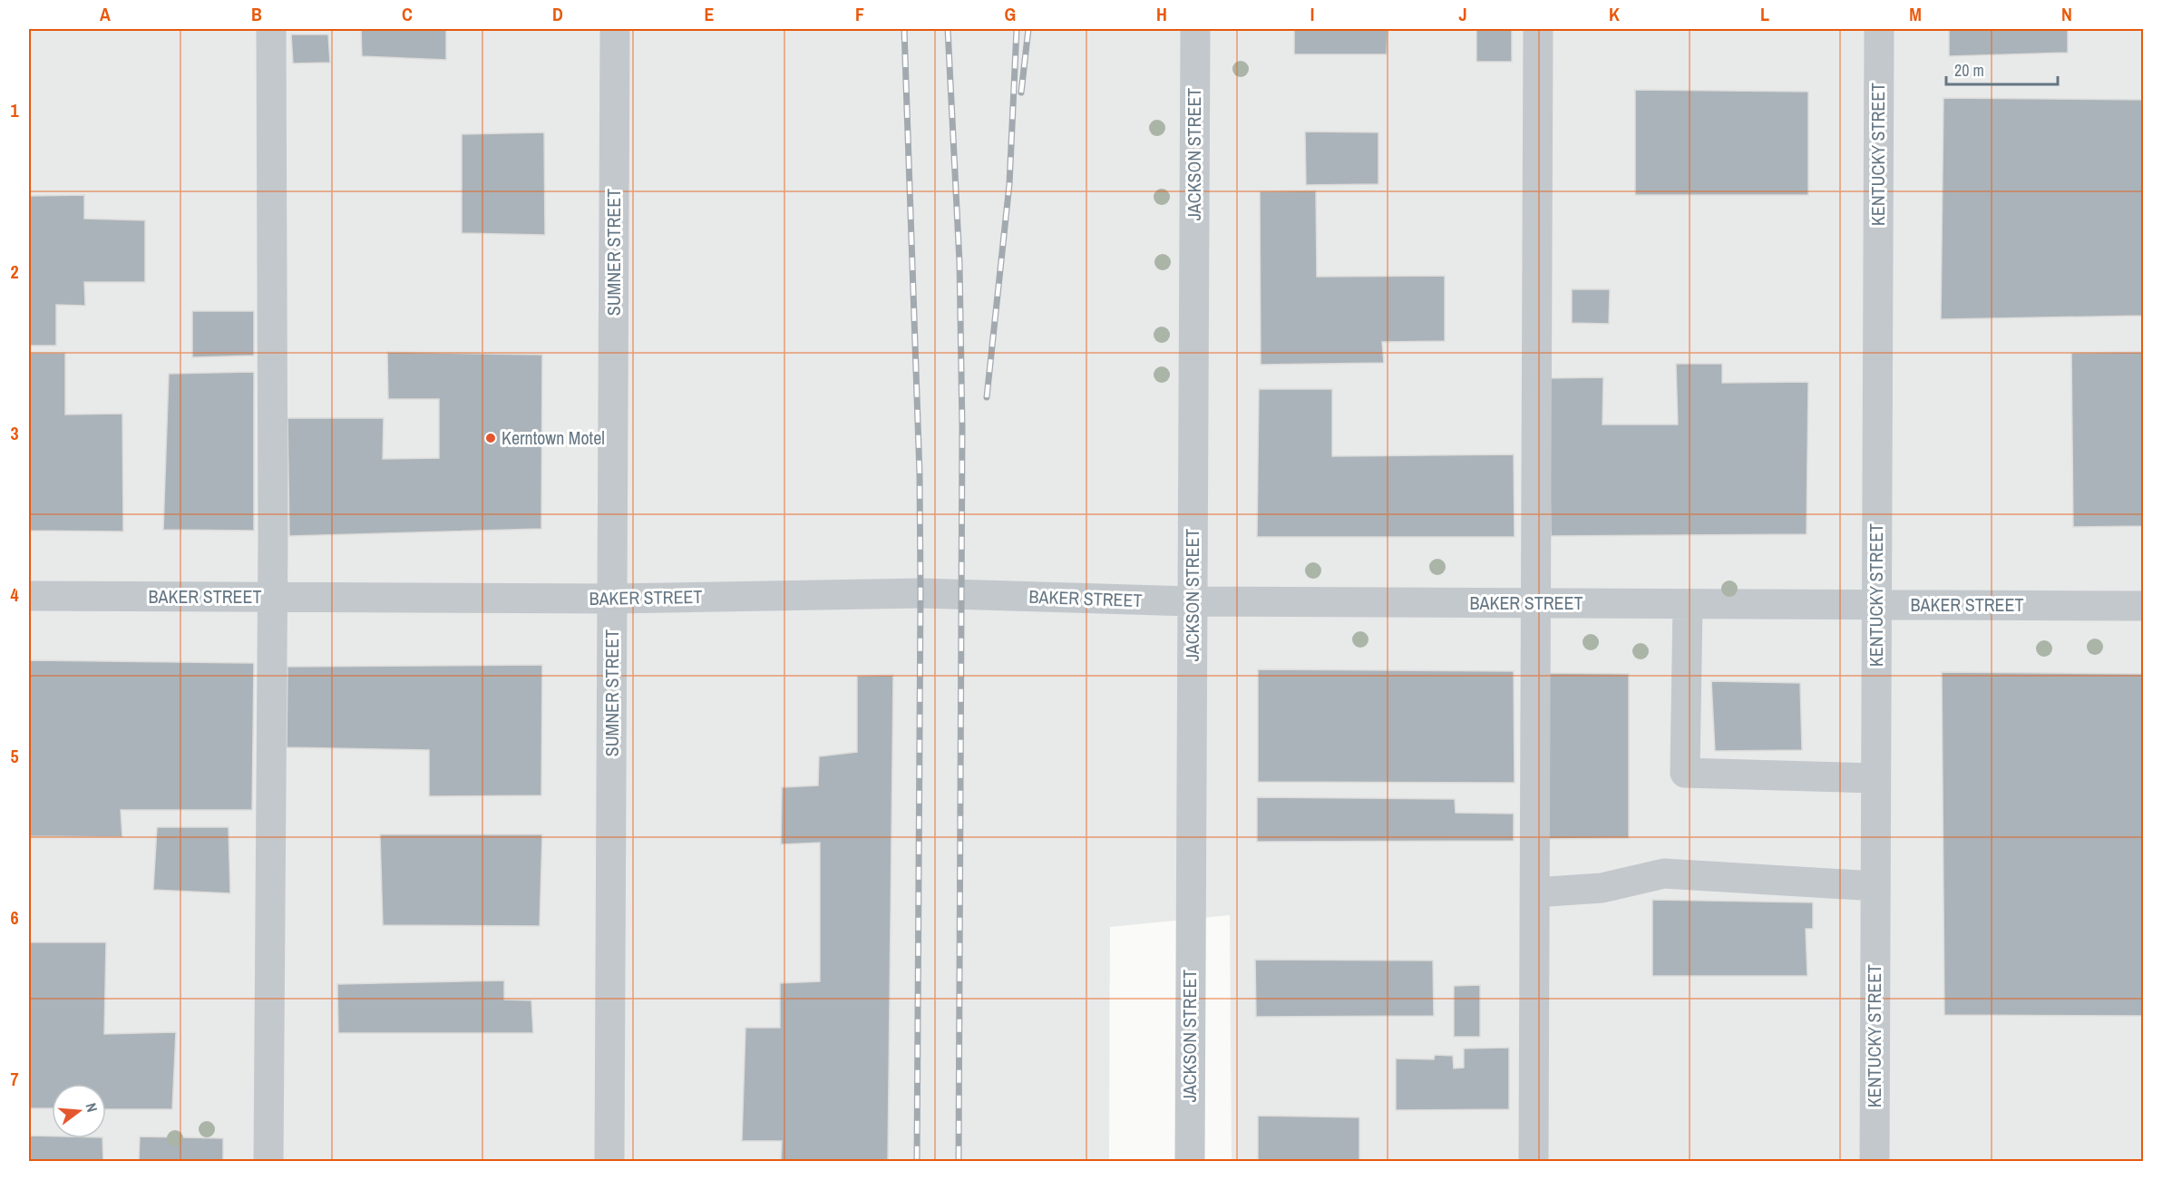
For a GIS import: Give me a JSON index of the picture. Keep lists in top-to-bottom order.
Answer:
{
  "streets": {
    "street": [
      "JACKSON STREET",
      "KENTUCKY STREET",
      "SUMNER STREET",
      "BAKER STREET"
    ]
  },
  "crossings": [
    ["JACKSON STREET", "BAKER STREET"],
    ["KENTUCKY STREET", "BAKER STREET"],
    ["SUMNER STREET", "BAKER STREET"]
  ],
  "places": ["Kerntown Motel"],
  "scale_bar": "20 m",
  "north": "right",
  "grid": {
    "columns": [
      "A",
      "B",
      "C",
      "D",
      "E",
      "F",
      "G",
      "H",
      "I",
      "J",
      "K",
      "L",
      "M",
      "N"
    ],
    "rows": [
      "1",
      "2",
      "3",
      "4",
      "5",
      "6",
      "7"
    ]
  }
}
